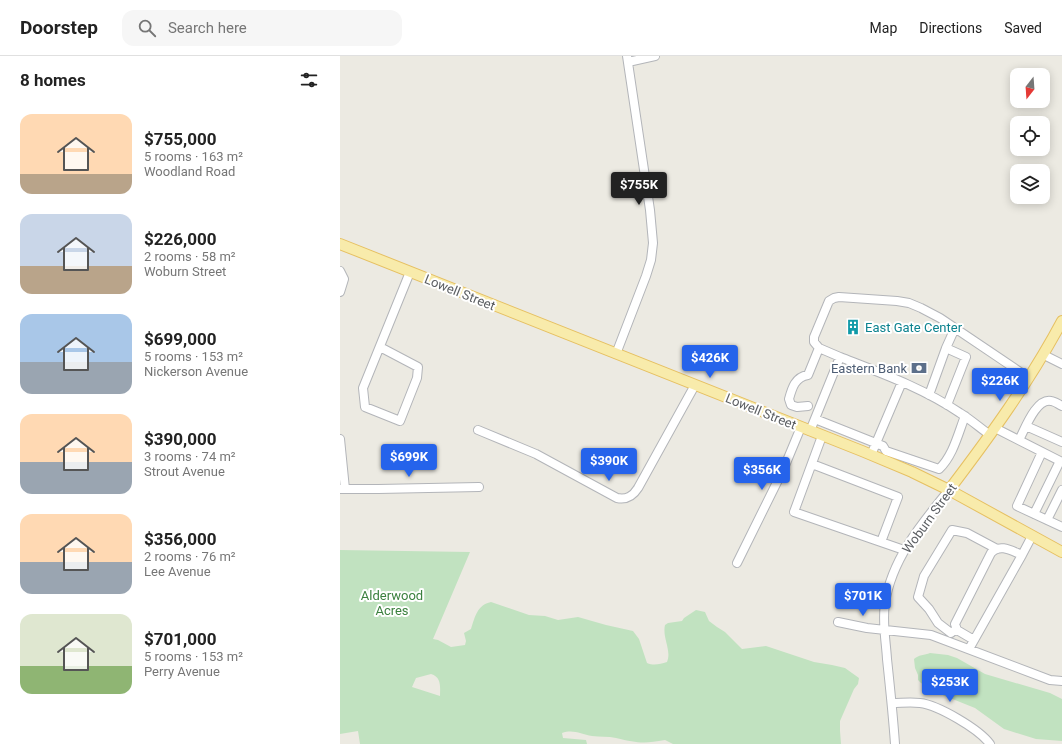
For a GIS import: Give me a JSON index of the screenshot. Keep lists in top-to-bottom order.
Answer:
{
  "streets": {
    "main road": ["Lowell Street", "Woburn Street"]
  },
  "crossings": [
    ["Lowell Street", "Woburn Street"]
  ],
  "parks": ["Alderwood Acres"],
  "places": {
    "building": ["East Gate Center"],
    "bank": ["Eastern Bank"]
  },
  "north": "bottom",
  "page": {
    "header": "Doorstep",
    "search": "Search here",
    "nav": ["Map", "Directions", "Saved"],
    "heading": "8 homes",
    "list": [
      {
        "name": "$755,000",
        "note": "5 rooms · 163 m² · Woodland Road"
      },
      {
        "name": "$226,000",
        "note": "2 rooms · 58 m² · Woburn Street"
      },
      {
        "name": "$699,000",
        "note": "5 rooms · 153 m² · Nickerson Avenue"
      },
      {
        "name": "$390,000",
        "note": "3 rooms · 74 m² · Strout Avenue"
      },
      {
        "name": "$356,000",
        "note": "2 rooms · 76 m² · Lee Avenue"
      },
      {
        "name": "$701,000",
        "note": "5 rooms · 153 m² · Perry Avenue"
      }
    ],
    "price": [
      "$755K",
      "$426K",
      "$226K",
      "$699K",
      "$390K",
      "$356K",
      "$701K",
      "$253K"
    ]
  }
}
